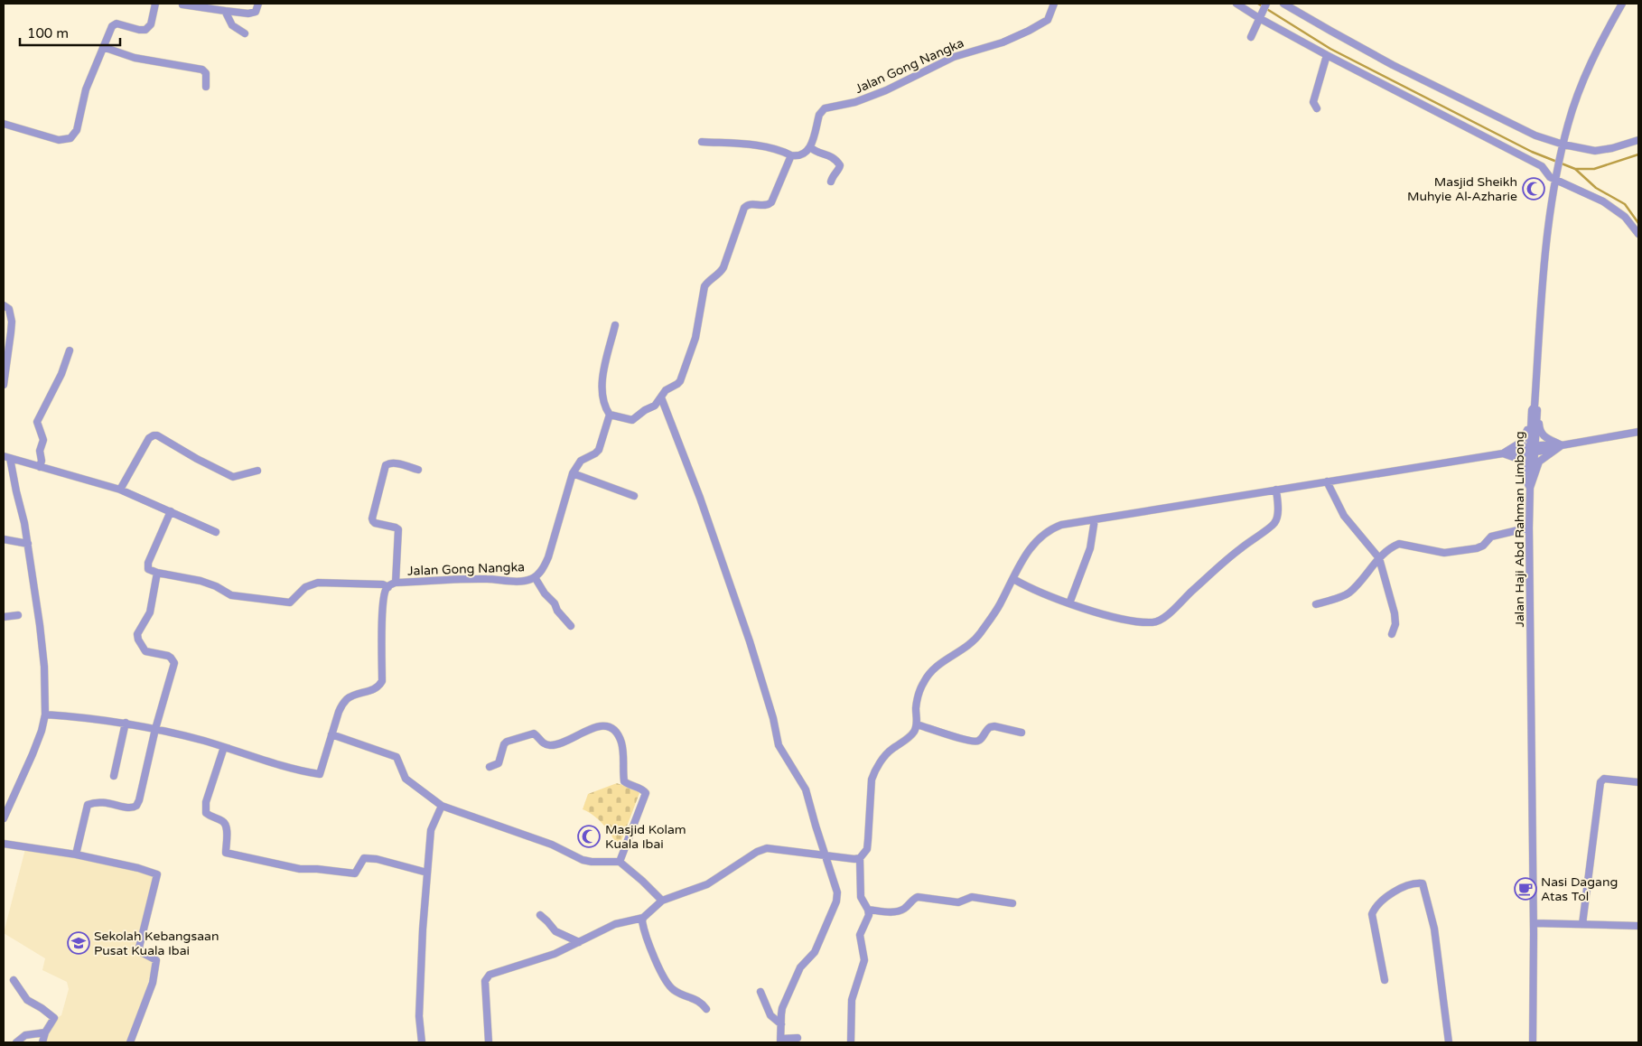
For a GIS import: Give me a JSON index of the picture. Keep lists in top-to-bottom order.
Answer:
{
  "streets": {
    "street": ["Jalan Gong Nangka", "Jalan Haji Abd Rahman Limbong"]
  },
  "places": {
    "mosque": ["Masjid Sheikh Muhyie Al-Azharie", "Masjid Kolam Kuala Ibai"],
    "cafe": ["Nasi Dagang Atas Tol"],
    "school or university": ["Sekolah Kebangsaan Pusat Kuala Ibai"]
  },
  "scale_bar": "100 m"
}
